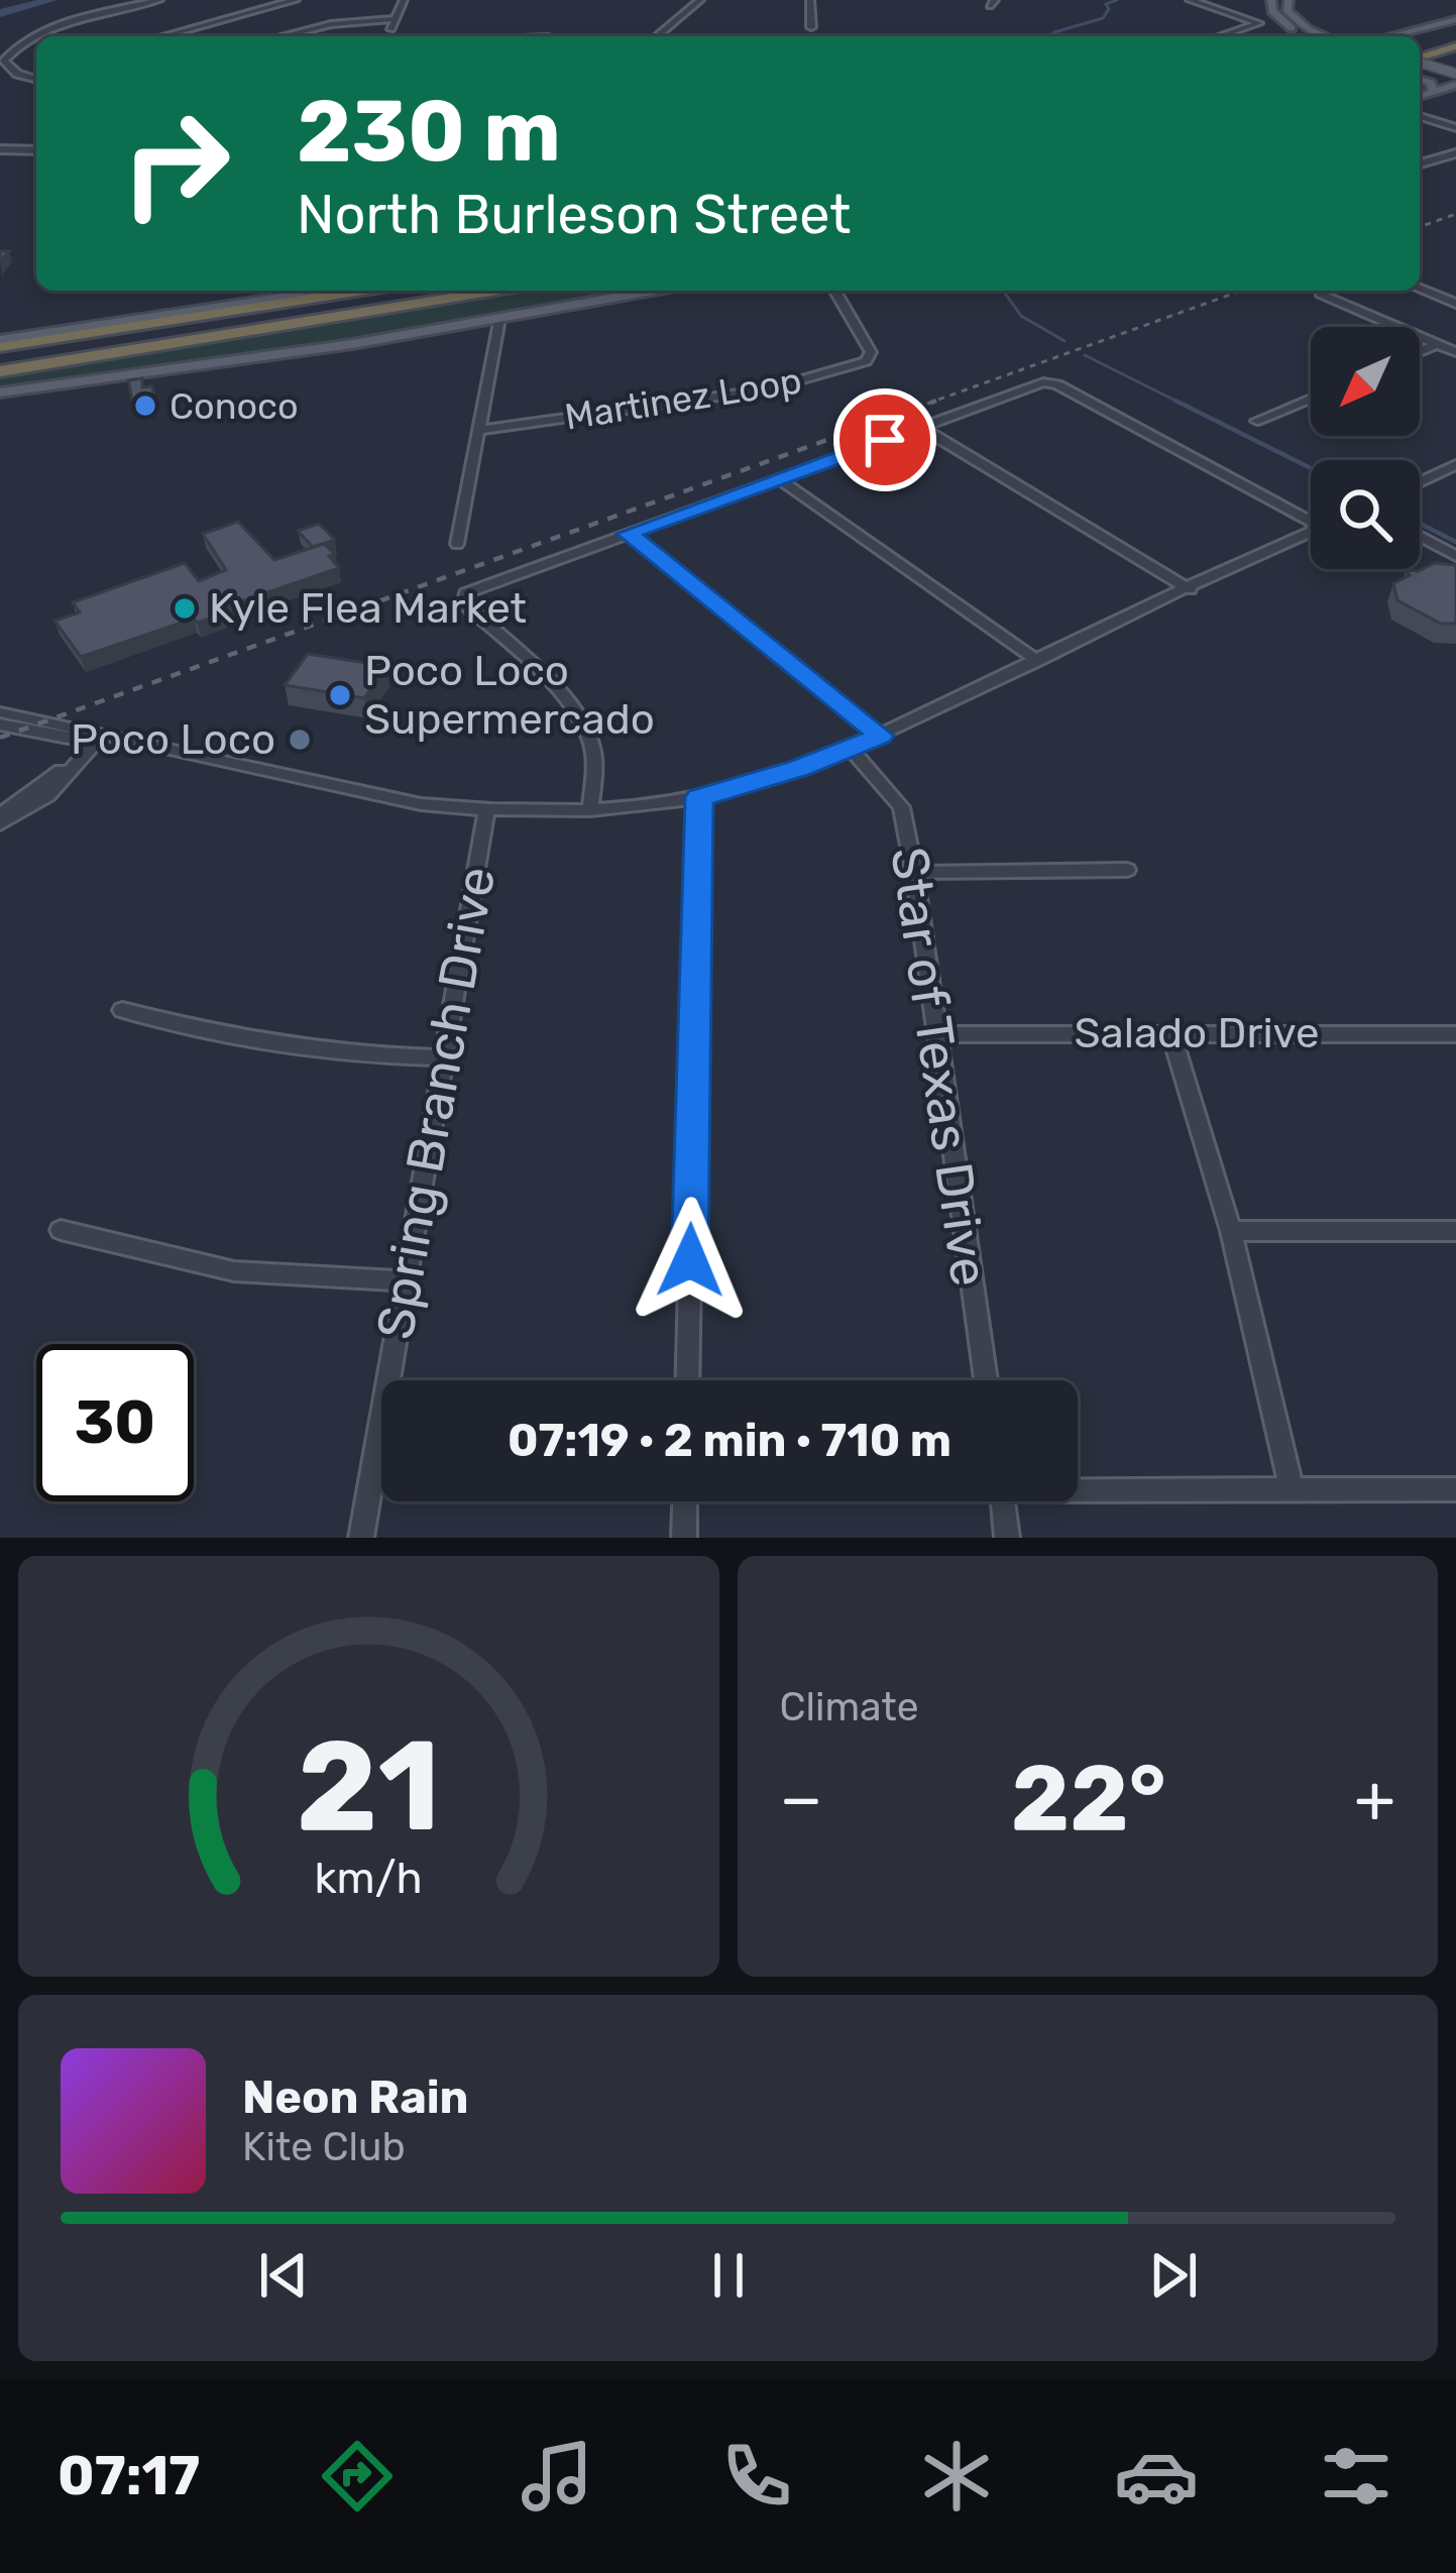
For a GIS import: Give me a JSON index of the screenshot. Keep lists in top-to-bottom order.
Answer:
{
  "streets": {
    "street": [
      "Martinez Loop",
      "Salado Drive",
      "Star of Texas Drive",
      "Spring Branch Drive"
    ]
  },
  "crossings": [
    ["Salado Drive", "Star of Texas Drive"]
  ],
  "places": [
    "Conoco",
    "Kyle Flea Market",
    "Poco Loco Supermercado",
    "Poco Loco"
  ],
  "north": "bottom left",
  "page": {
    "turn": ["230 m", "North Burleson Street"],
    "limit": "30",
    "trip": "07:19 · 2 min · 710 m",
    "tile": "Climate",
    "heat": ["−", "22°", "+"],
    "song": ["Neon Rain", "Kite Club"],
    "tabs": "07:17",
    "gauge": ["21", "km/h"]
  }
}
